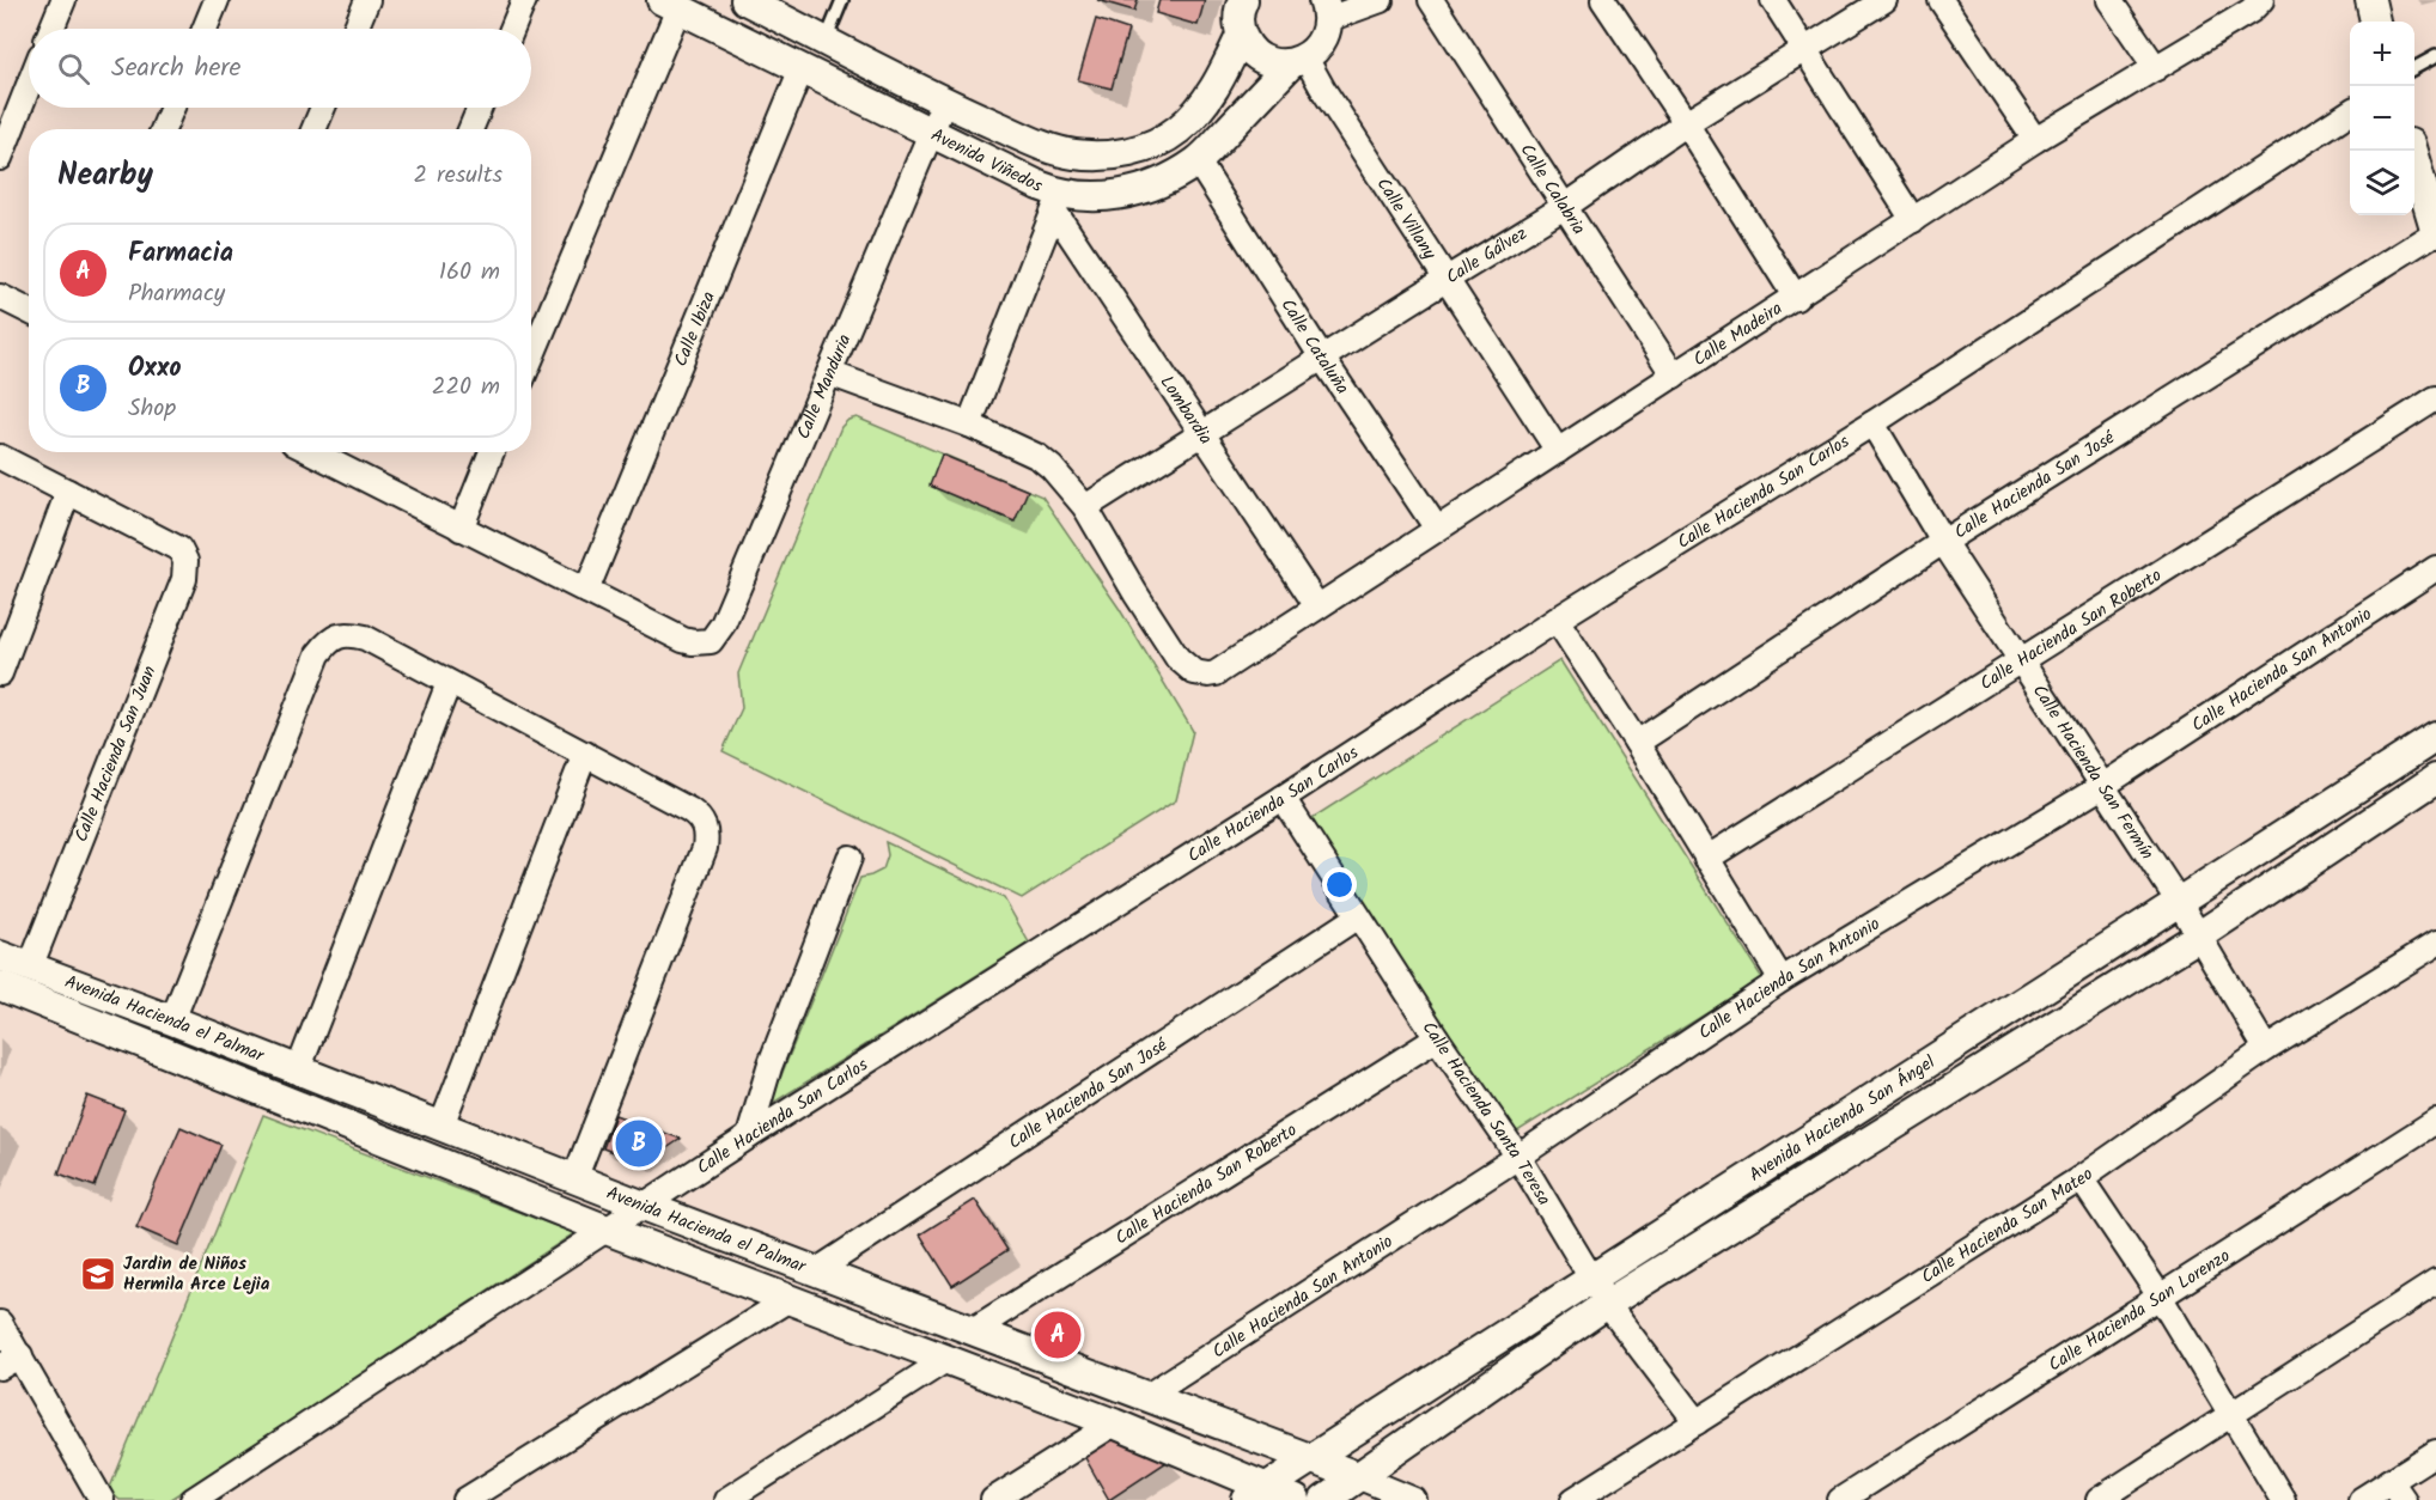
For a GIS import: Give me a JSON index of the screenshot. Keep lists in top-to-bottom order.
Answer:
{
  "streets": {
    "street": [
      "Avenida Viñedos",
      "Calle Calabria",
      "Calle Villany",
      "Calle Gálvez",
      "Calle Ibiza",
      "Calle Madeira",
      "Calle Cataluña",
      "Calle Manduria",
      "Lombardia",
      "Calle Hacienda San José",
      "Calle Hacienda San Carlos",
      "Calle Hacienda San Roberto",
      "Calle Hacienda San Antonio",
      "Calle Hacienda San Juan",
      "Calle Hacienda San Fermín",
      "Avenida Hacienda el Palmar",
      "Calle Hacienda Santa Teresa",
      "Avenida Hacienda San Ángel",
      "Calle Hacienda San Mateo",
      "Calle Hacienda San Lorenzo"
    ]
  },
  "crossings": [
    ["Avenida Viñedos", "Calle Villany"],
    ["Avenida Viñedos", "Calle Ibiza"],
    ["Avenida Viñedos", "Calle Cataluña"],
    ["Avenida Viñedos", "Calle Manduria"],
    ["Avenida Viñedos", "Lombardia"],
    ["Calle Calabria", "Calle Gálvez"],
    ["Calle Calabria", "Calle Madeira"],
    ["Calle Villany", "Calle Gálvez"],
    ["Calle Villany", "Calle Madeira"],
    ["Calle Gálvez", "Calle Madeira"],
    ["Calle Gálvez", "Calle Cataluña"],
    ["Calle Gálvez", "Lombardia"],
    ["Calle Ibiza", "Calle Manduria"],
    ["Calle Madeira", "Calle Cataluña"],
    ["Calle Madeira", "Lombardia"],
    ["Calle Hacienda San José", "Calle Hacienda San Fermín"],
    ["Calle Hacienda San José", "Avenida Hacienda el Palmar"],
    ["Calle Hacienda San José", "Calle Hacienda Santa Teresa"],
    ["Calle Hacienda San Carlos", "Calle Hacienda San Fermín"],
    ["Calle Hacienda San Carlos", "Avenida Hacienda el Palmar"],
    ["Calle Hacienda San Carlos", "Calle Hacienda Santa Teresa"],
    ["Calle Hacienda San Roberto", "Calle Hacienda San Fermín"],
    ["Calle Hacienda San Roberto", "Avenida Hacienda el Palmar"],
    ["Calle Hacienda San Roberto", "Calle Hacienda Santa Teresa"],
    ["Calle Hacienda San Antonio", "Calle Hacienda San Fermín"],
    ["Calle Hacienda San Antonio", "Avenida Hacienda el Palmar"],
    ["Calle Hacienda San Antonio", "Calle Hacienda Santa Teresa"],
    ["Calle Hacienda San Juan", "Avenida Hacienda el Palmar"],
    ["Calle Hacienda San Fermín", "Avenida Hacienda San Ángel"],
    ["Calle Hacienda San Fermín", "Calle Hacienda San Mateo"],
    ["Avenida Hacienda el Palmar", "Avenida Hacienda San Ángel"],
    ["Calle Hacienda Santa Teresa", "Avenida Hacienda San Ángel"],
    ["Calle Hacienda Santa Teresa", "Calle Hacienda San Mateo"]
  ],
  "places": {
    "school or university": ["Jardin de Niños Hermila Arce Lejia"]
  },
  "page": {
    "map_buttons": ["+", "−"],
    "search": "Search here",
    "heading": ["Nearby", "2 results"],
    "list": [
      {
        "mark": "A",
        "name": "Farmacia",
        "note": "Pharmacy",
        "value": "160 m"
      },
      {
        "mark": "B",
        "name": "Oxxo",
        "note": "Shop",
        "value": "220 m"
      }
    ],
    "pins": ["B", "A"]
  }
}
